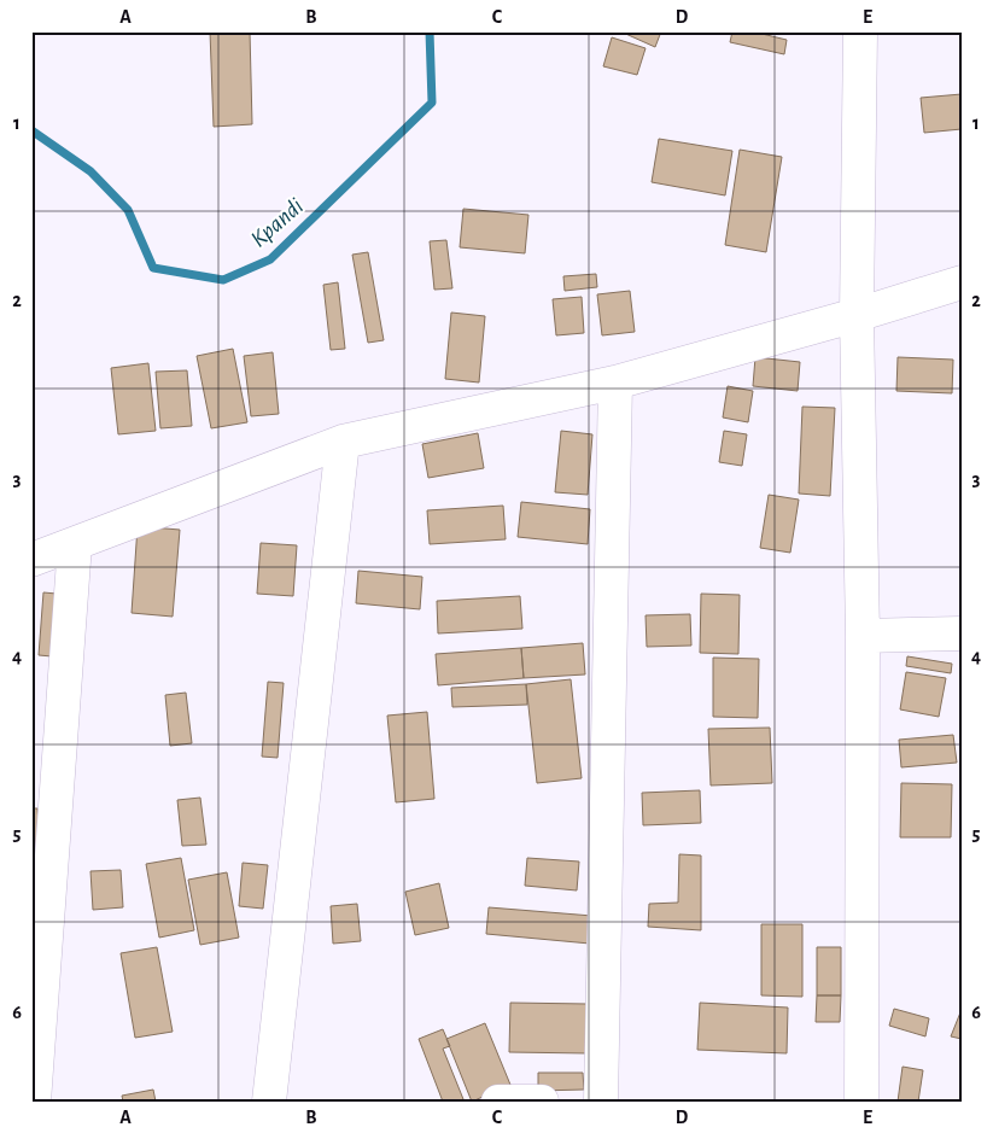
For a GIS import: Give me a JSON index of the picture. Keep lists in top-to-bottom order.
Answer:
{
  "water": ["Kpandi"],
  "grid": {
    "columns": [
      "A",
      "B",
      "C",
      "D",
      "E"
    ],
    "rows": [
      "1",
      "2",
      "3",
      "4",
      "5",
      "6"
    ]
  }
}
